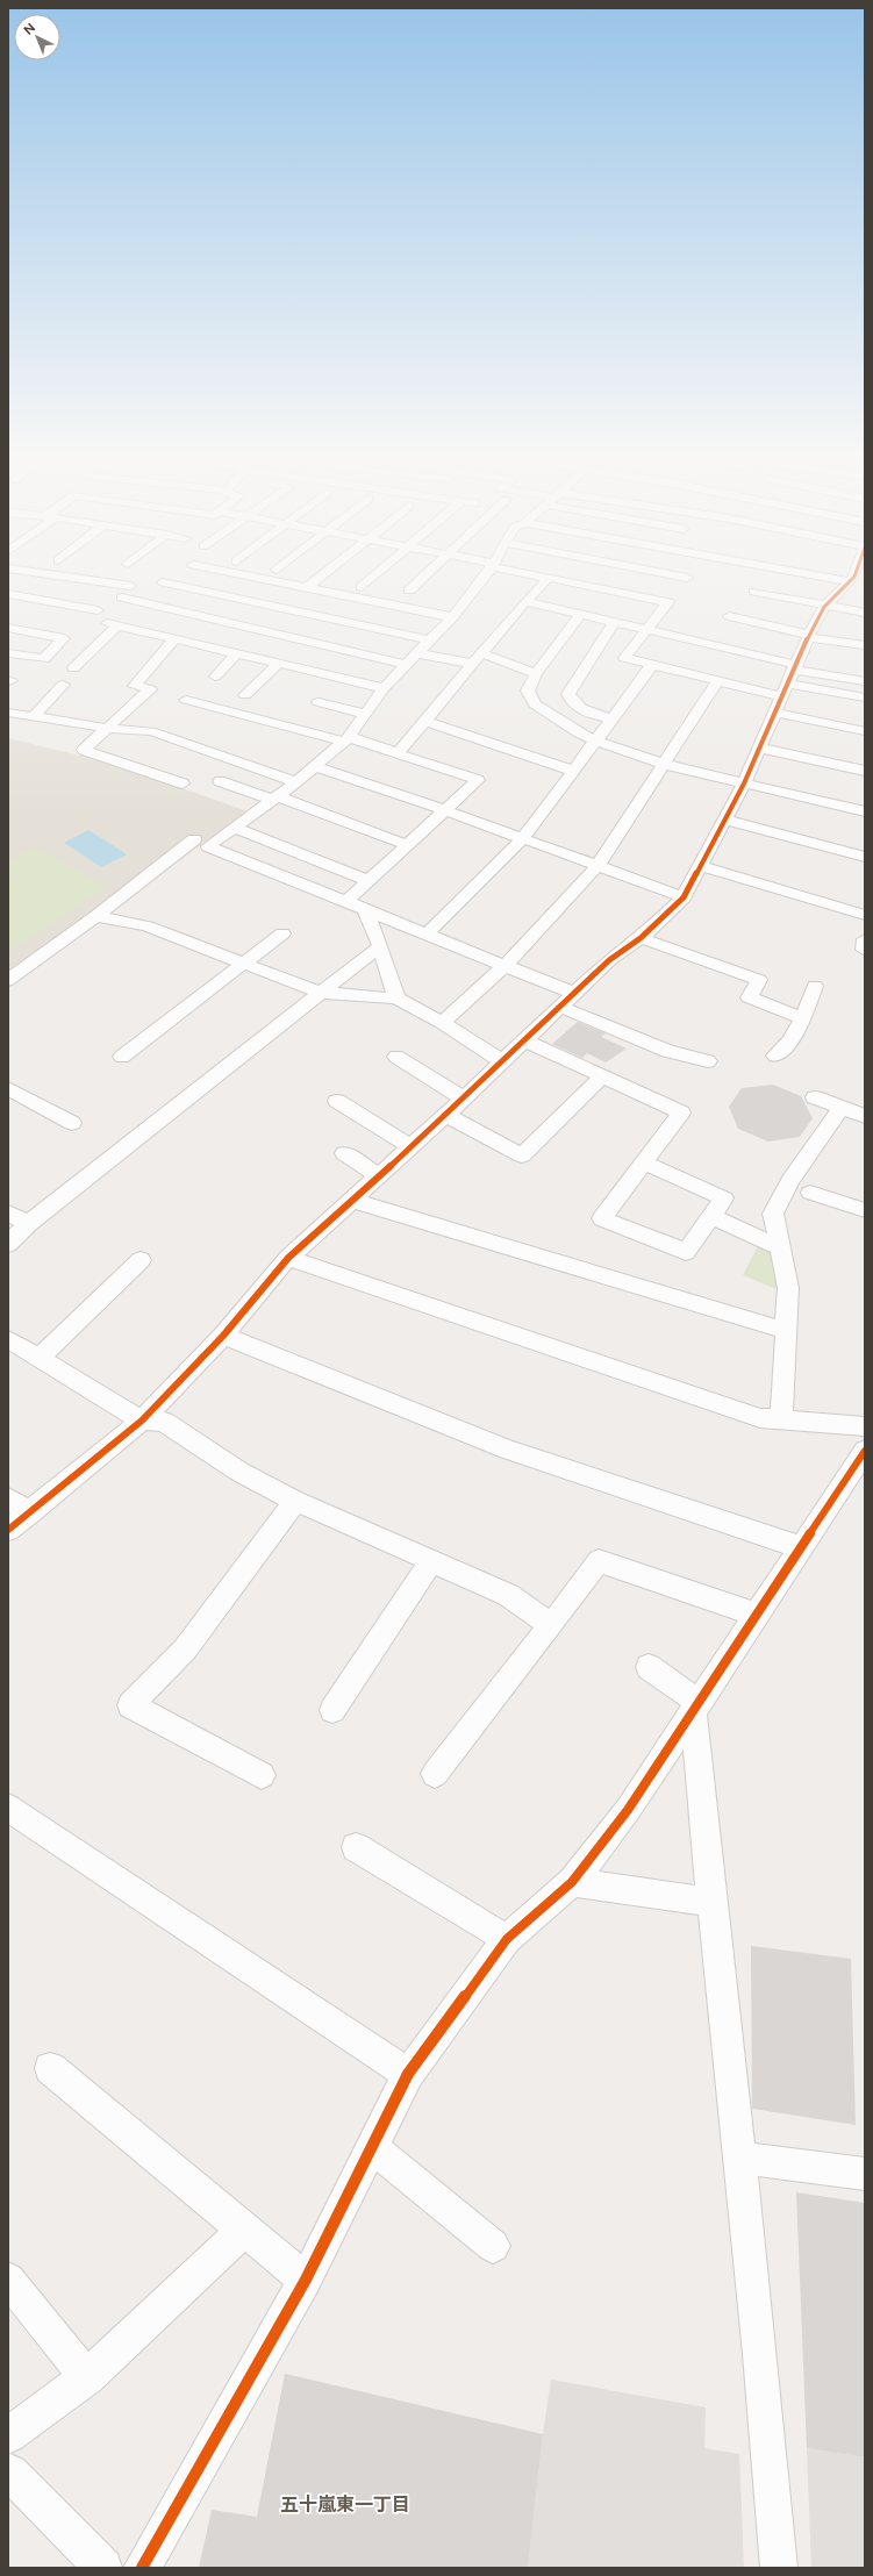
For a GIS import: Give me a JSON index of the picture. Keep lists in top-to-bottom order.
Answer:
{
  "districts": ["五十嵐東一丁目"],
  "north": "top left"
}
